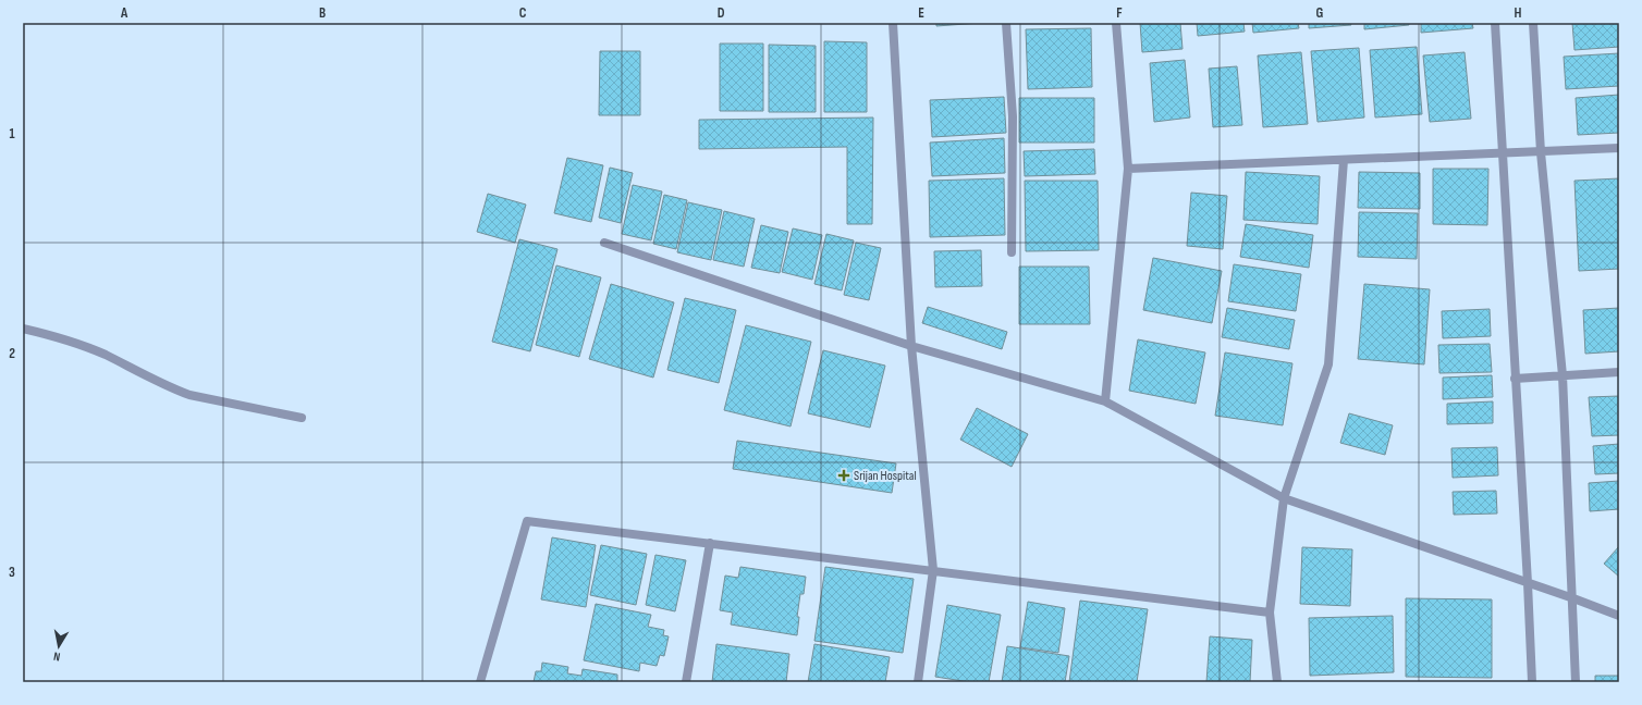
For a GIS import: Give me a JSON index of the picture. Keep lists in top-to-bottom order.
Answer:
{
  "places": {
    "health": ["Srijan Hospital"]
  },
  "north": "bottom",
  "grid": {
    "columns": [
      "A",
      "B",
      "C",
      "D",
      "E",
      "F",
      "G",
      "H"
    ],
    "rows": ["1", "2", "3"]
  }
}
